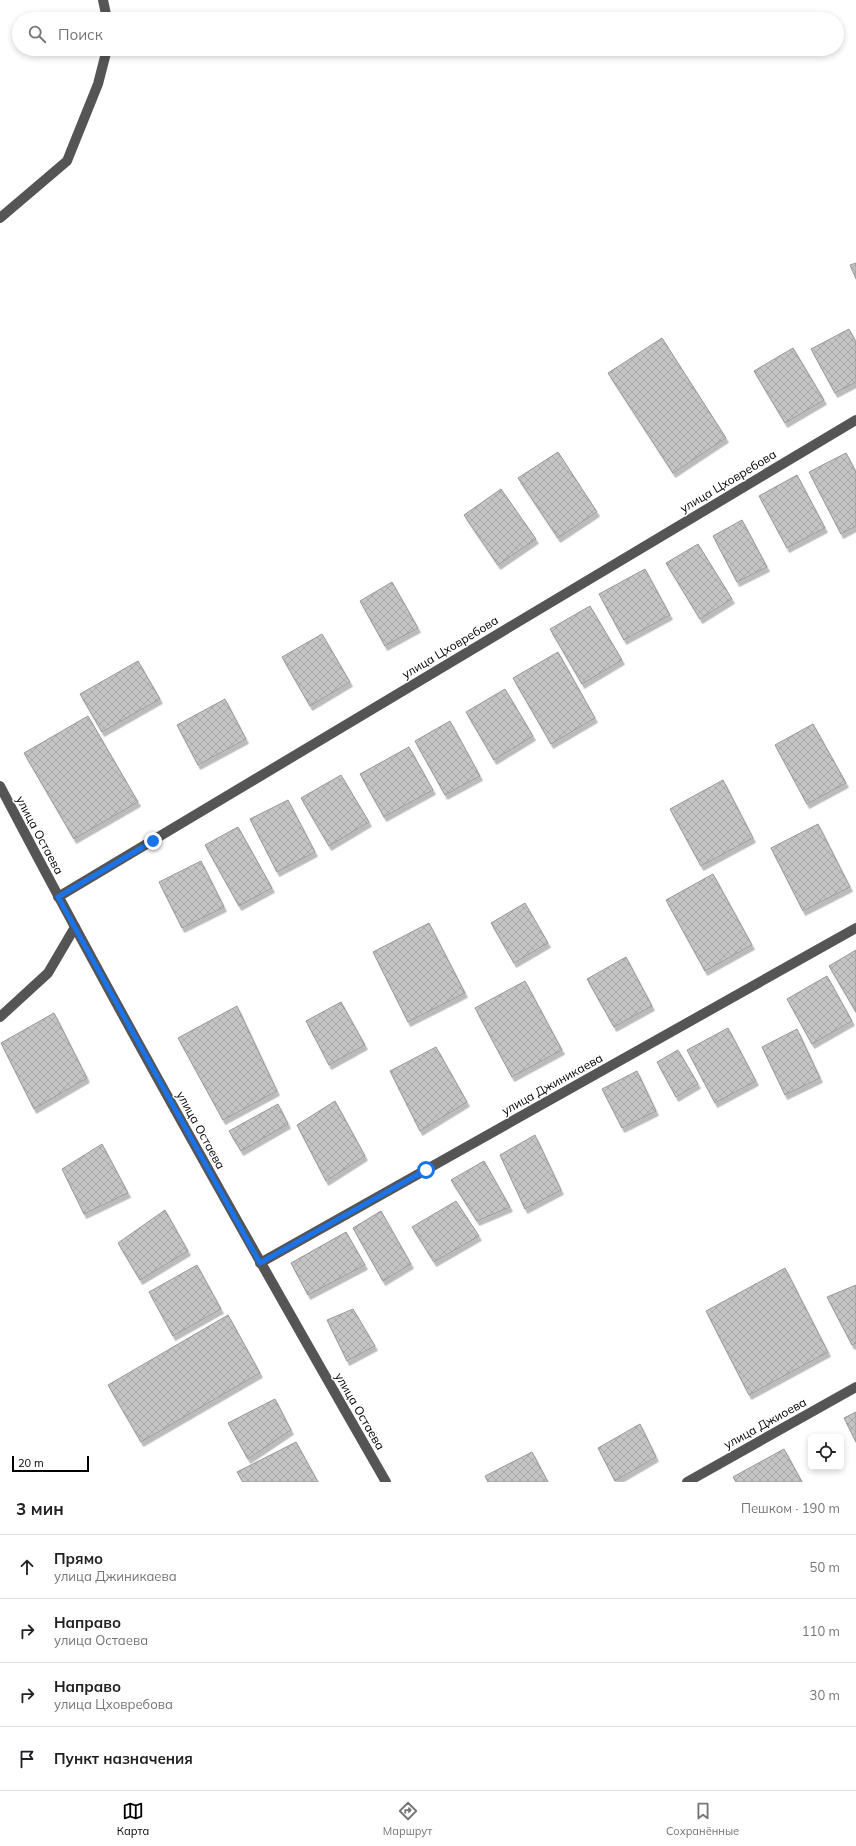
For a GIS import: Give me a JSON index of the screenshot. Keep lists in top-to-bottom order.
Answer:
{
  "streets": {
    "street": [
      "улица Цховребова",
      "улица Остаева",
      "улица Джиникаева",
      "улица Джиоева"
    ]
  },
  "crossings": [
    ["улица Цховребова", "улица Остаева"],
    ["улица Остаева", "улица Джиникаева"]
  ],
  "scale_bar": "20 m",
  "page": {
    "search": "Поиск",
    "scale": "20 m",
    "heading": ["3 мин", "Пешком · 190 m"],
    "list": [
      ["Прямо", "улица Джиникаева", "50 m"],
      ["Направо", "улица Остаева", "110 m"],
      ["Направо", "улица Цховребова", "30 m"],
      "Пункт назначения"
    ],
    "nav": ["Карта", "Маршрут", "Сохранённые"]
  }
}
